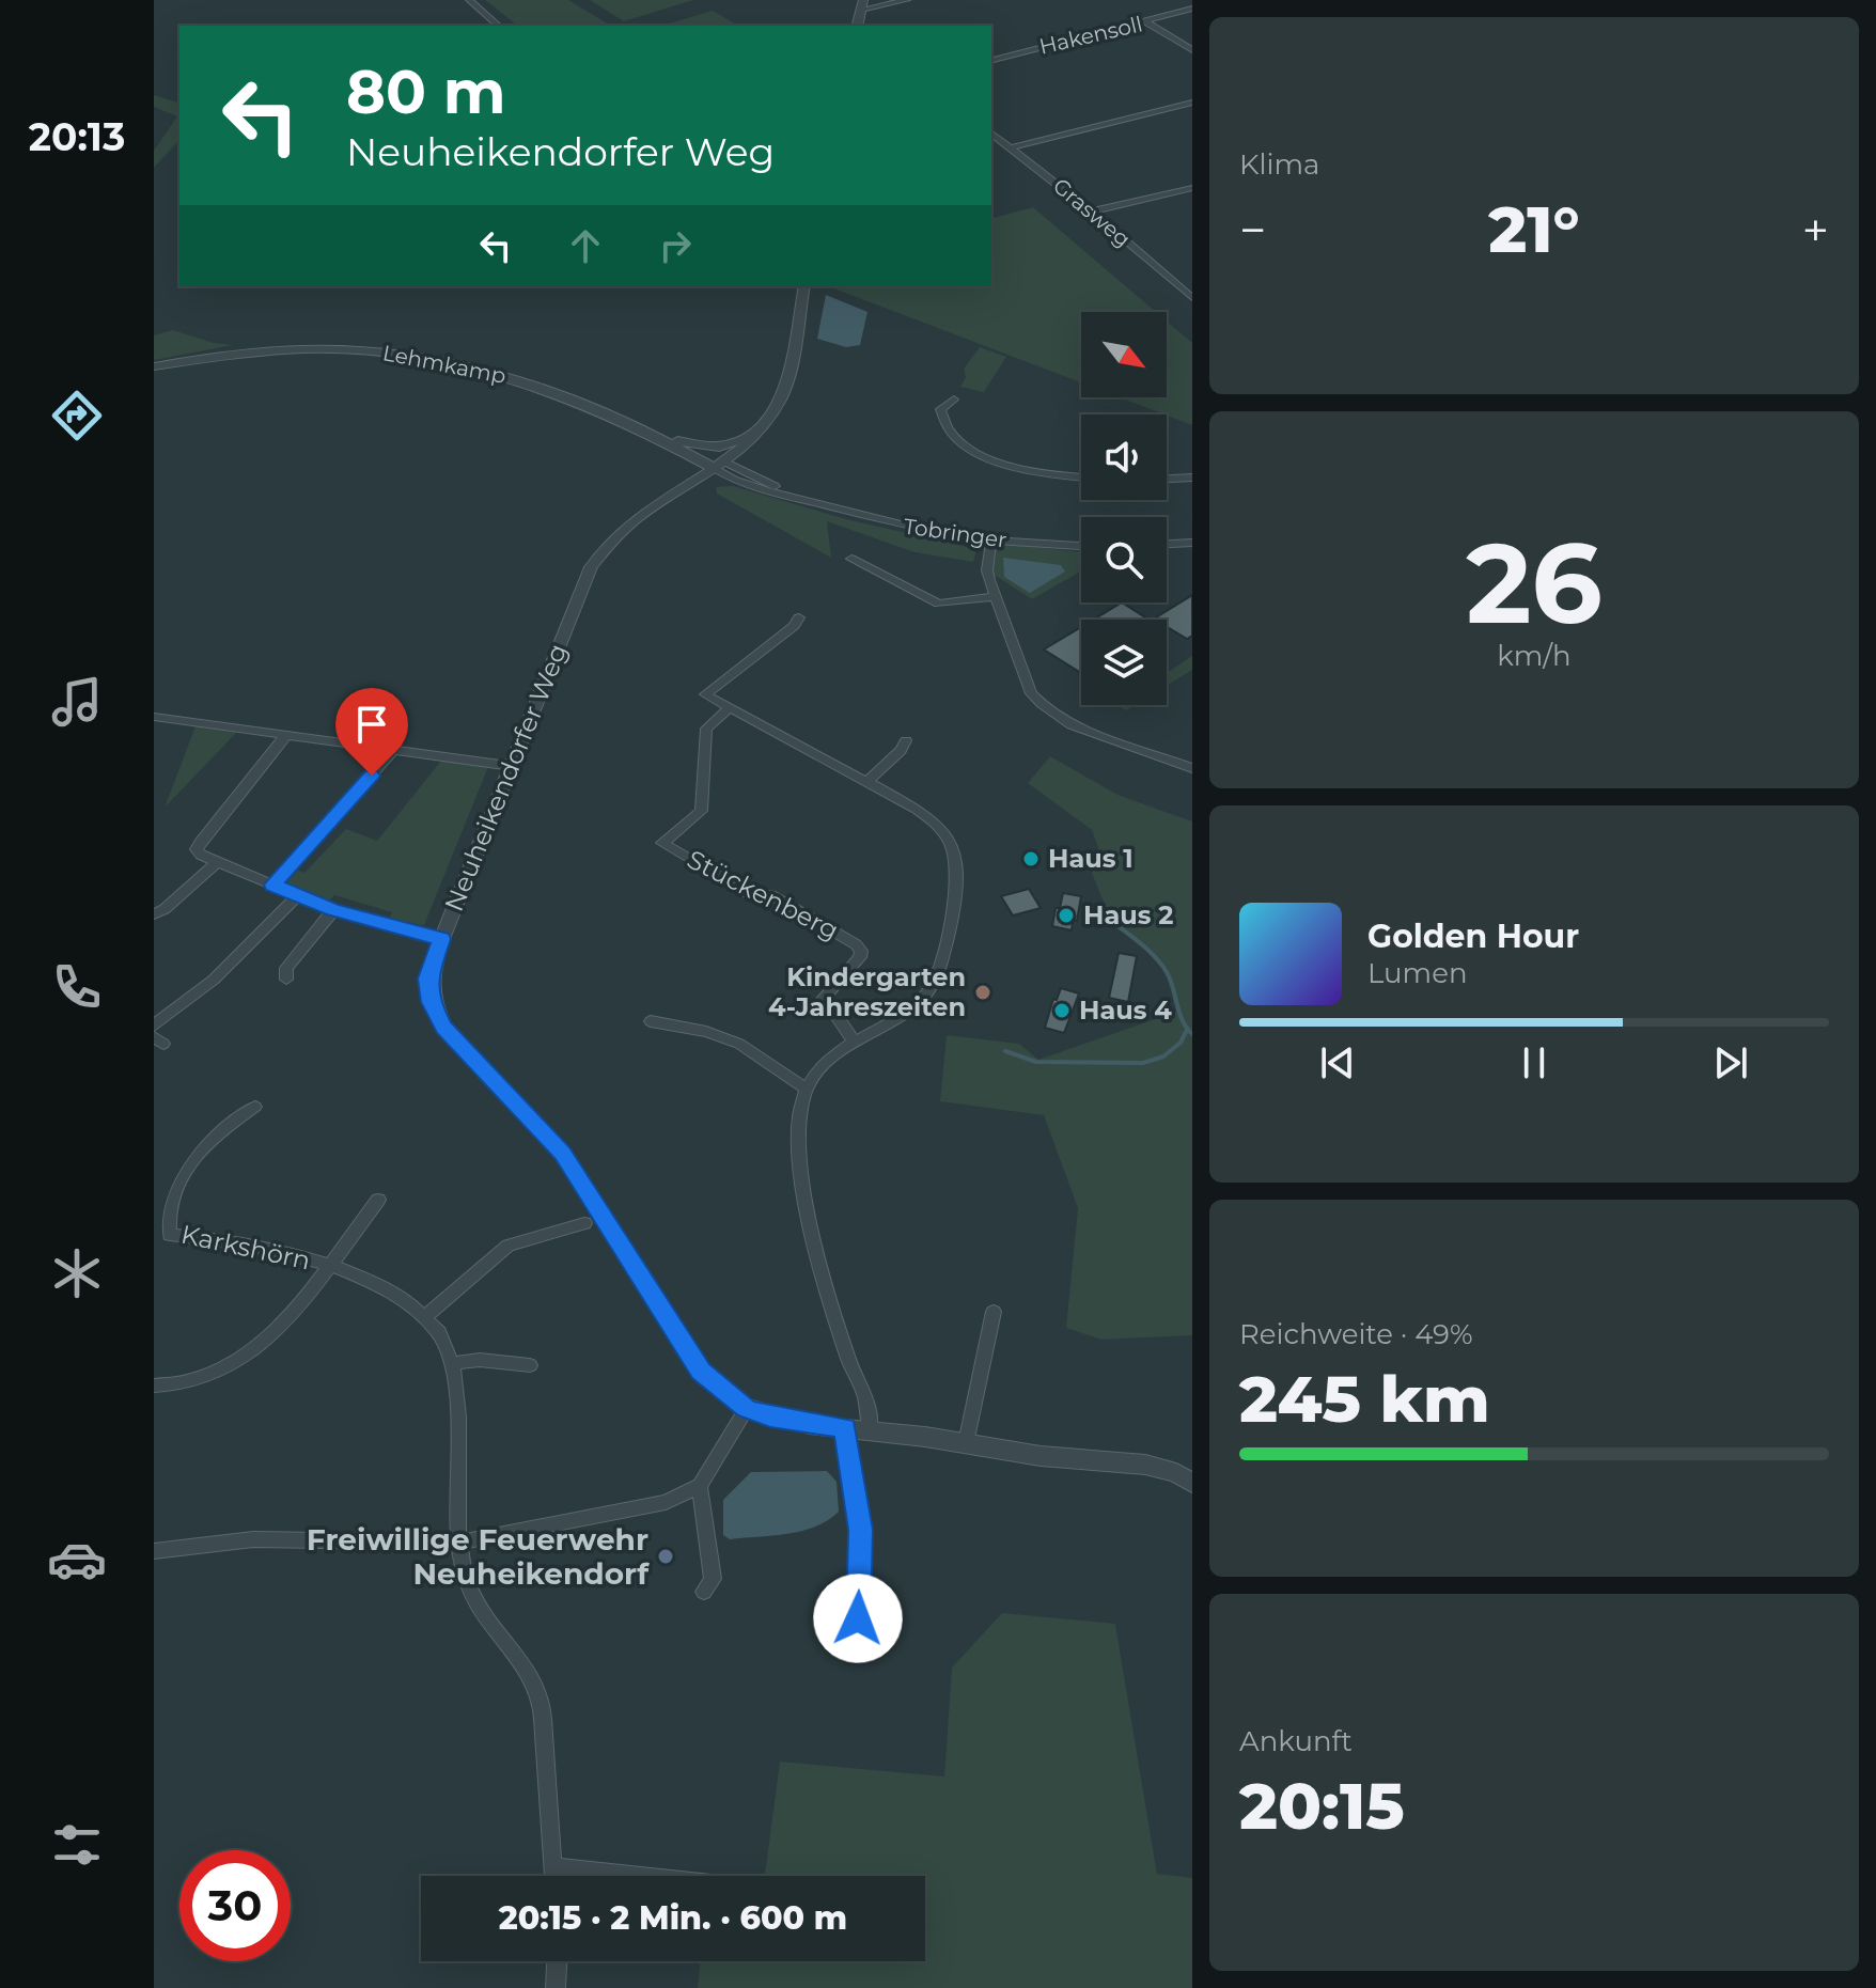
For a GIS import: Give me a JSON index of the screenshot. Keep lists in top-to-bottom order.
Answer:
{
  "streets": {
    "street": [
      "Hakensoll",
      "Grasweg",
      "Lehmkamp",
      "Tobringer",
      "Neuheikendorfer Weg",
      "Stückenberg",
      "Karkshörn"
    ]
  },
  "crossings": [
    ["Tobringer", "Neuheikendorfer Weg"]
  ],
  "places": [
    "Haus 1",
    "Haus 2",
    "Kindergarten 4-Jahreszeiten",
    "Haus 4",
    "Freiwillige Feuerwehr Neuheikendorf"
  ],
  "north": "bottom right",
  "page": {
    "tabs": "20:13",
    "tile": [
      "Klima",
      ["26", "km/h"],
      ["Reichweite · 49%", "245 km"],
      ["Ankunft", "20:15"]
    ],
    "turn": ["80 m", "Neuheikendorfer Weg"],
    "heat": ["−", "21°", "+"],
    "song": ["Golden Hour", "Lumen"],
    "limit": "30",
    "trip": "20:15 · 2 Min. · 600 m"
  }
}
